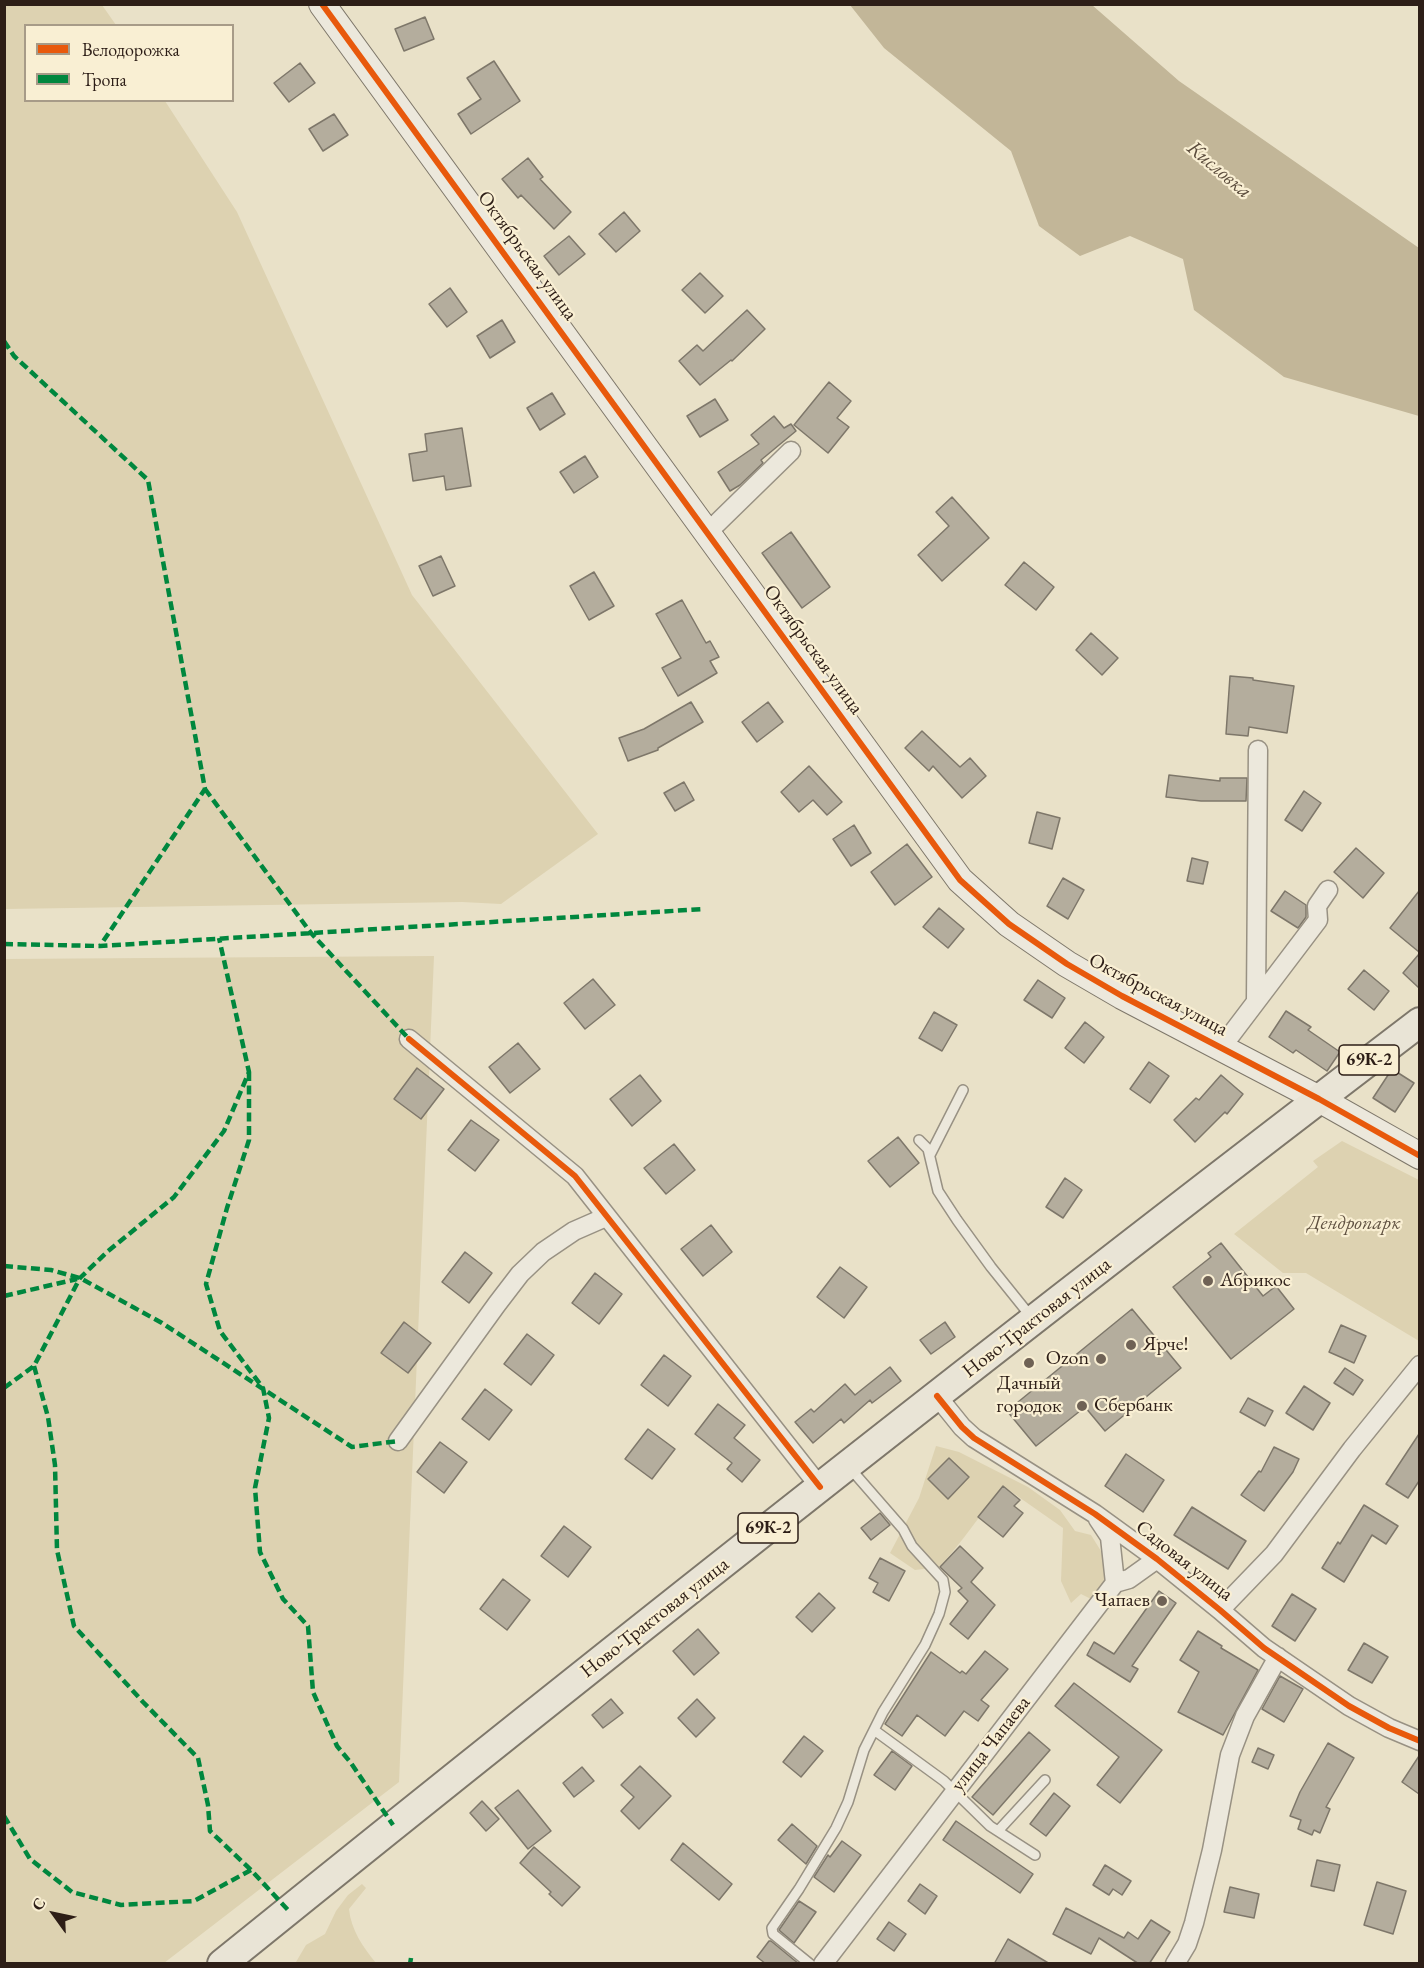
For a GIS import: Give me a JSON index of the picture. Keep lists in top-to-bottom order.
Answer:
{
  "streets": {
    "main road": ["69К-2", "Ново-Трактовая улица"],
    "street": ["Октябрьская улица", "Садовая улица", "улица Чапаева"]
  },
  "crossings": [
    ["Октябрьская улица", "69К-2"],
    ["Октябрьская улица", "Ново-Трактовая улица"],
    ["69К-2", "Ново-Трактовая улица"],
    ["Ново-Трактовая улица", "Садовая улица"]
  ],
  "water": ["Кисловка"],
  "parks": ["Дендропарк"],
  "places": [
    "Абрикос",
    "Ярче!",
    "Ozon",
    "Дачный городок",
    "Сбербанк",
    "Чапаев"
  ],
  "legend": ["Велодорожка", "Тропа"],
  "north": "top left"
}
